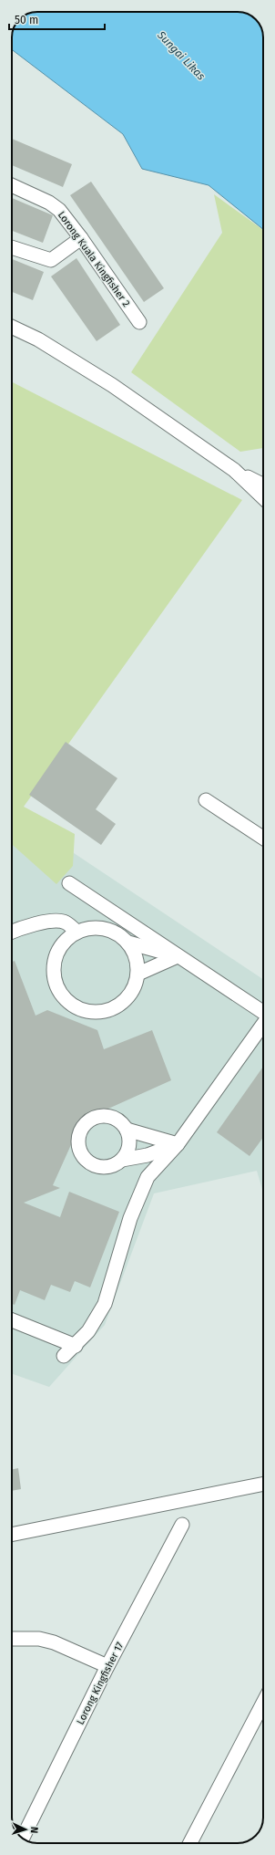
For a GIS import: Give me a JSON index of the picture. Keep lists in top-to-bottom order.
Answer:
{
  "streets": {
    "street": ["Lorong Kuala Kingfisher 2", "Lorong Kingfisher 17"]
  },
  "water": ["Sungai Likas"],
  "scale_bar": "50 m",
  "north": "right"
}
